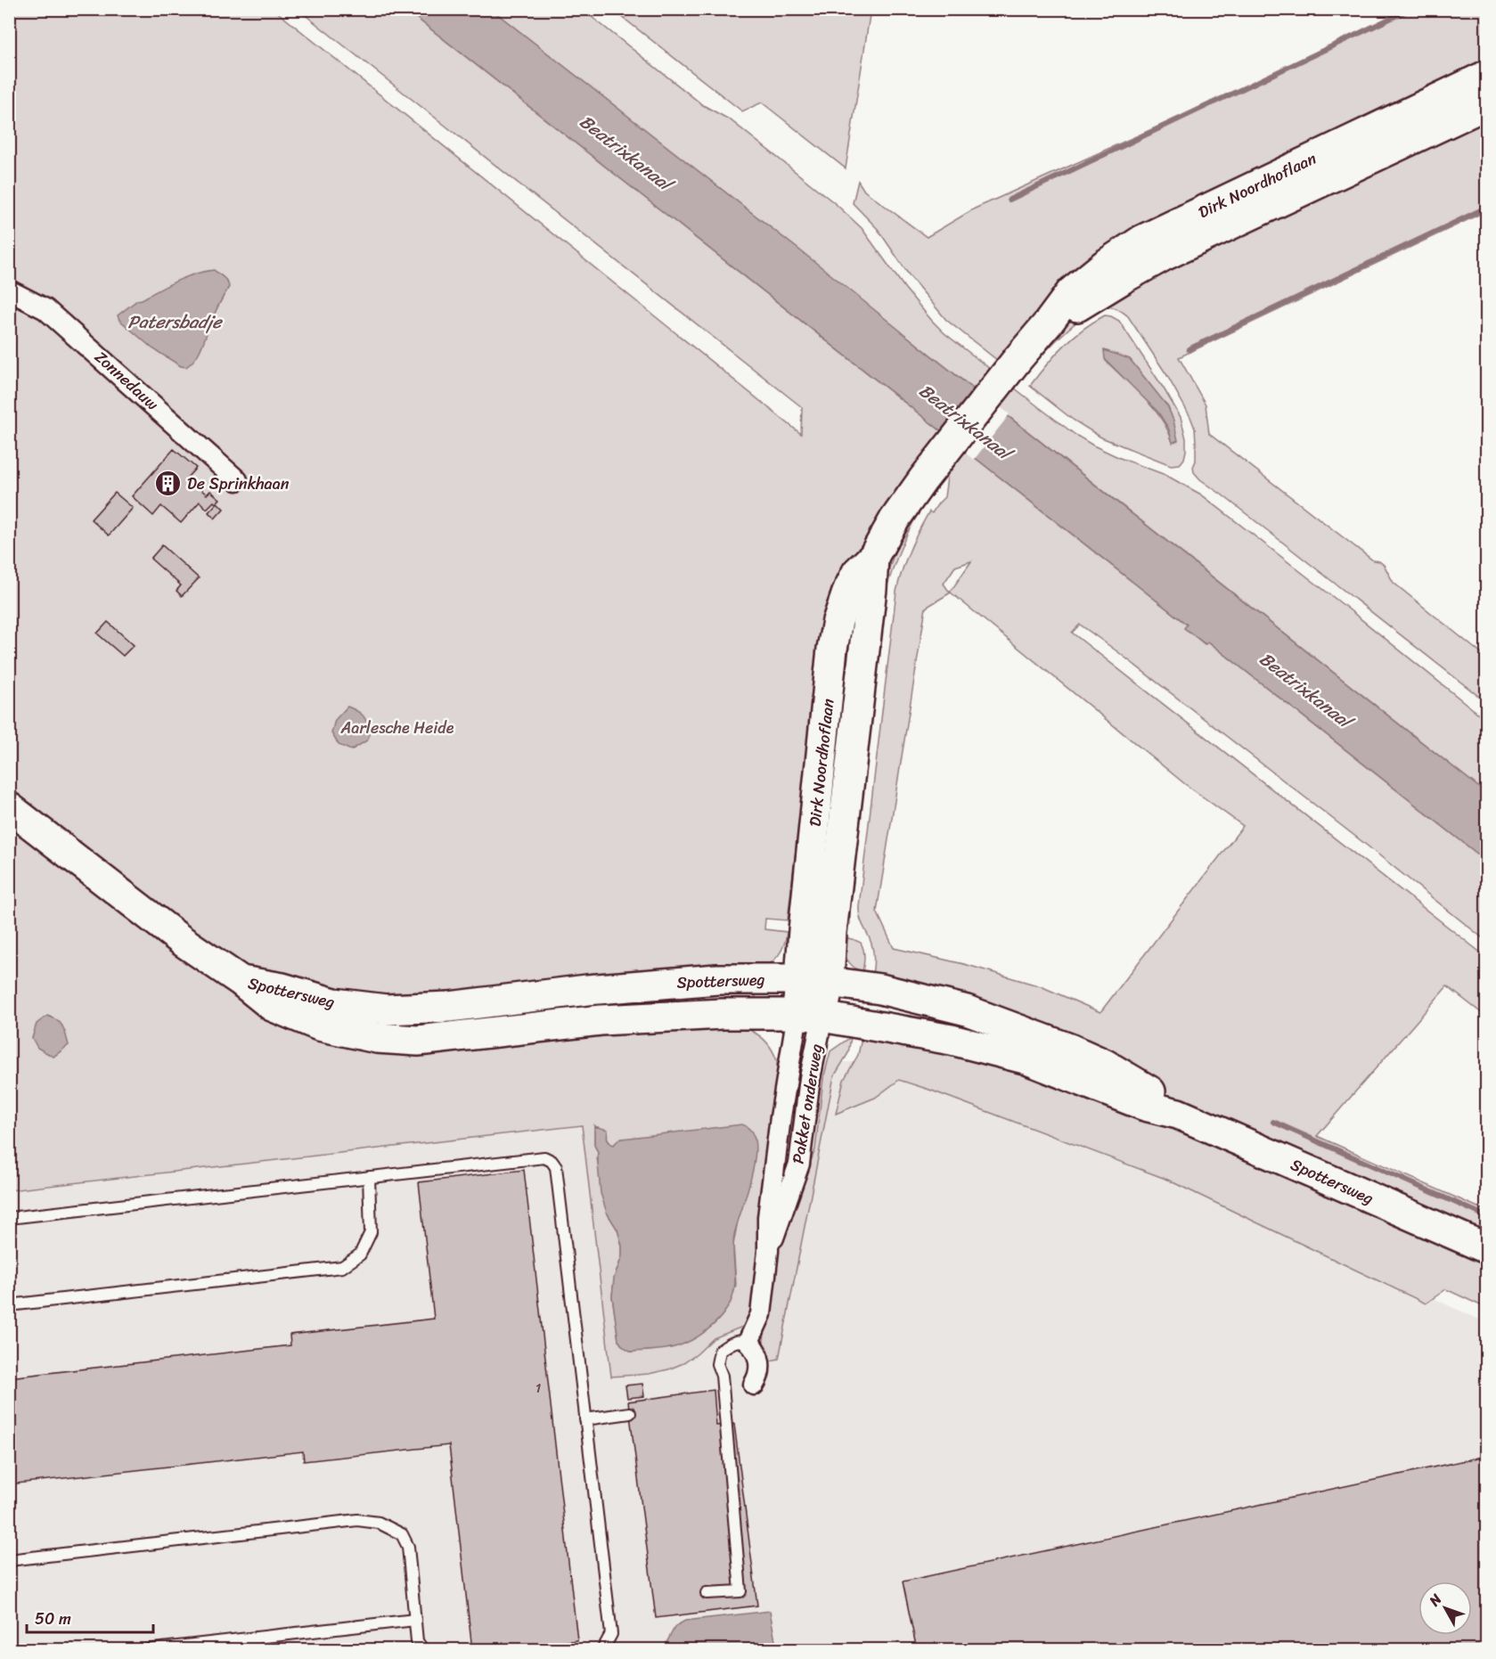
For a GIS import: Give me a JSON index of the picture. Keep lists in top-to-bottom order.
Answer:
{
  "streets": {
    "main road": ["Dirk Noordhoflaan", "Spottersweg"],
    "street": ["Zonnedauw", "Pakket onderweg"]
  },
  "crossings": [
    ["Dirk Noordhoflaan", "Spottersweg"],
    ["Dirk Noordhoflaan", "Pakket onderweg"],
    ["Spottersweg", "Pakket onderweg"]
  ],
  "water": ["Beatrixkanaal", "Patersbadje"],
  "parks": ["Aarlesche Heide"],
  "places": {
    "building": ["De Sprinkhaan"]
  },
  "house_numbers": ["1"],
  "scale_bar": "50 m",
  "north": "top left"
}
